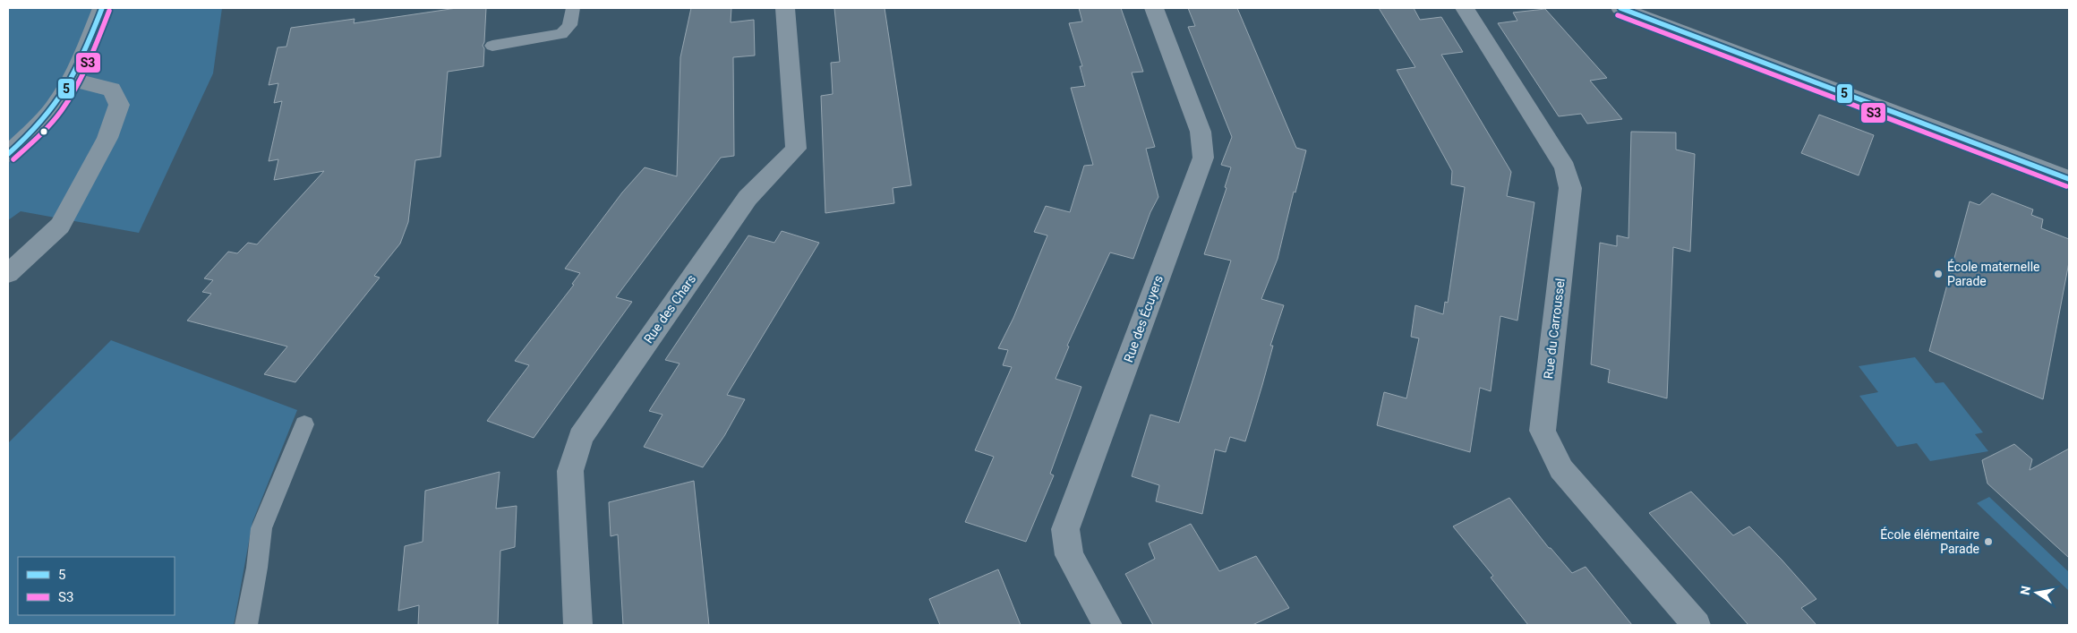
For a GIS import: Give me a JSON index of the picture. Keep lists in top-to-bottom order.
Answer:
{
  "streets": {
    "street": ["Rue des Chars", "Rue des Écuyers", "Rue du Carroussel"]
  },
  "places": ["École maternelle Parade", "École élémentaire Parade"],
  "lines": ["transit line 5", "transit line S3"],
  "legend": ["5", "S3"],
  "north": "left"
}
